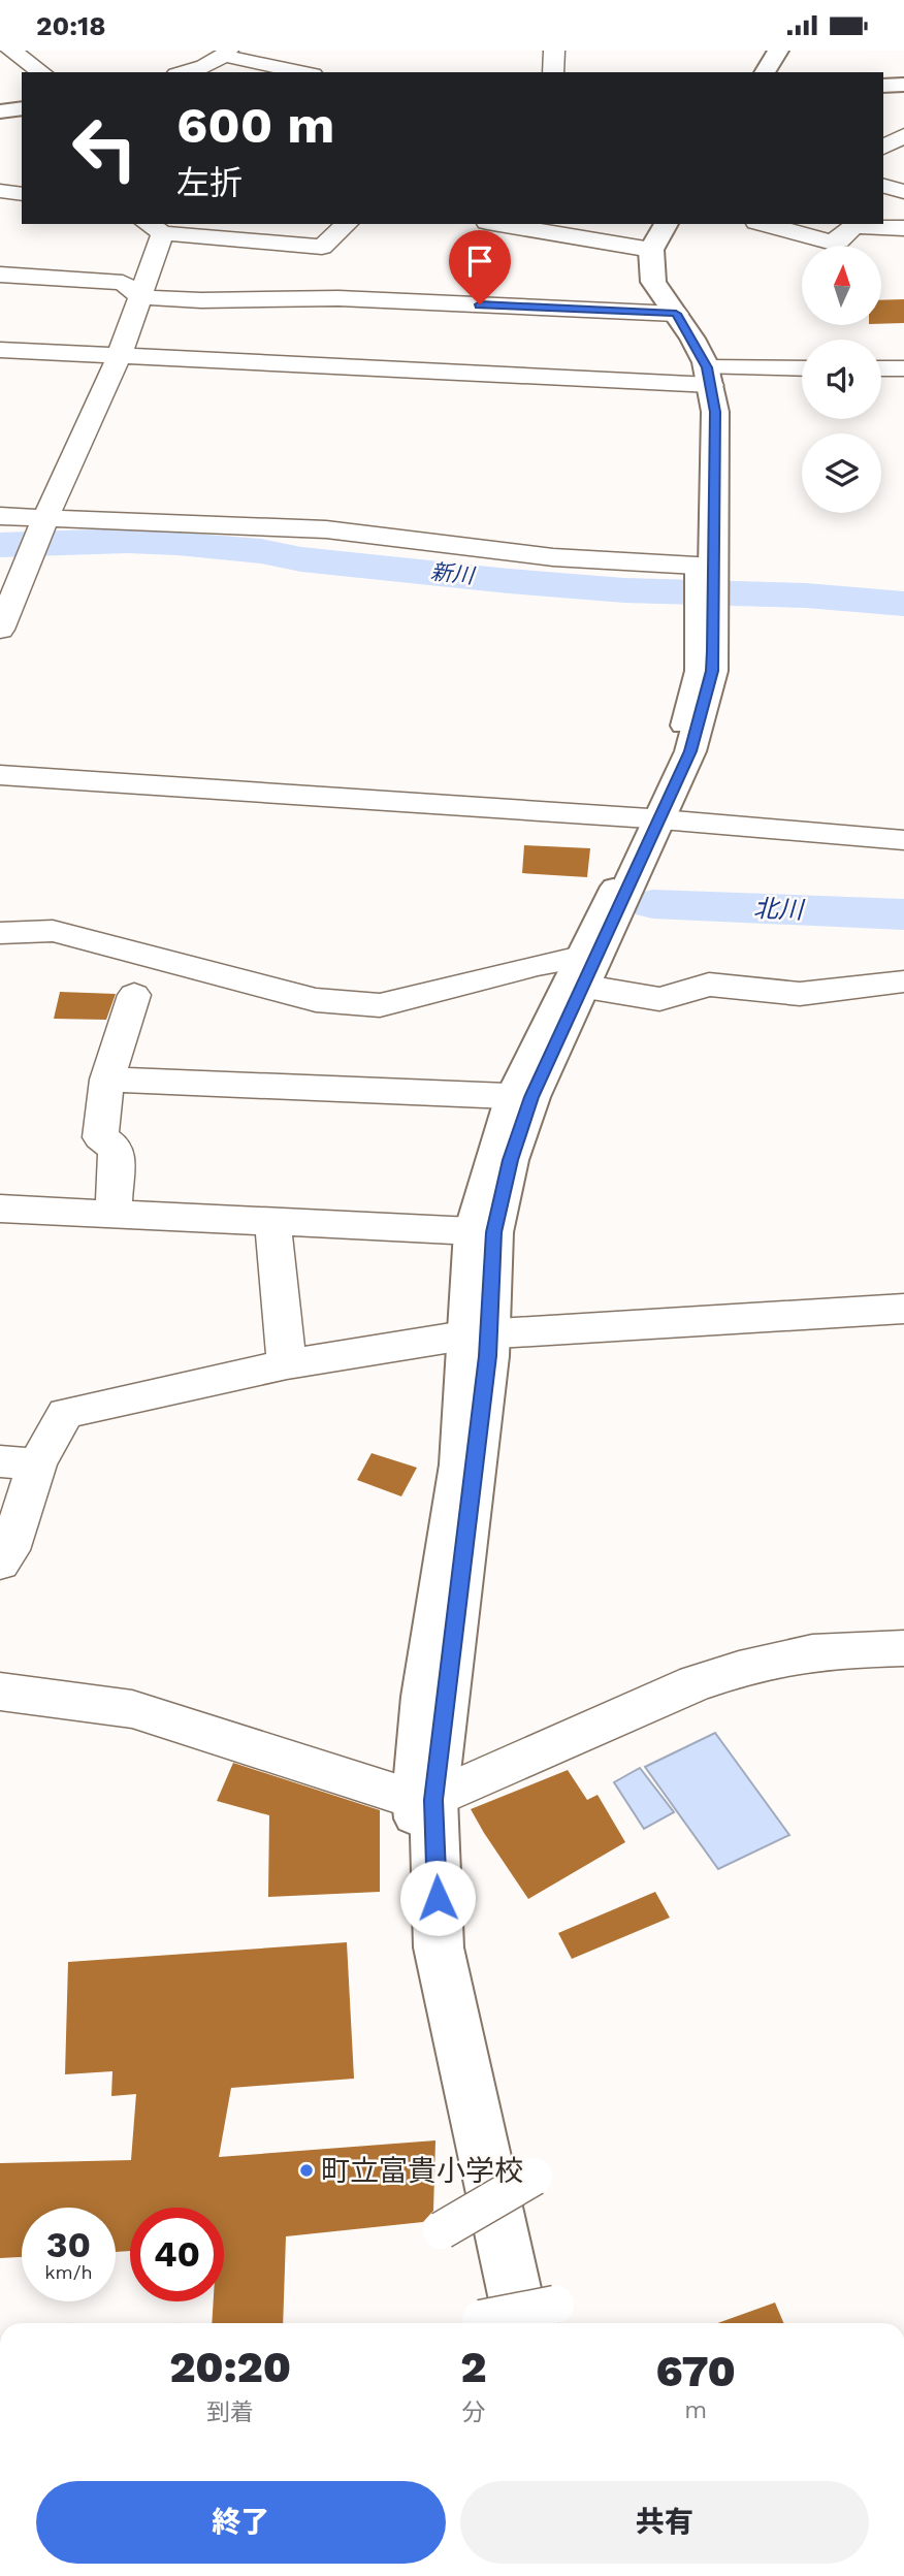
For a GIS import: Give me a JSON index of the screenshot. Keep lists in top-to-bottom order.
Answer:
{
  "water": ["新川", "北川"],
  "places": ["町立富貴小学校"],
  "north": "top",
  "page": {
    "status": "20:18",
    "turn": ["600 m", "左折"],
    "speed": "30 km/h",
    "limit": "40",
    "eta": [
      "20:20",
      "到着",
      "2",
      "分",
      "670",
      "m"
    ],
    "buttons": ["終了", "共有"]
  }
}
